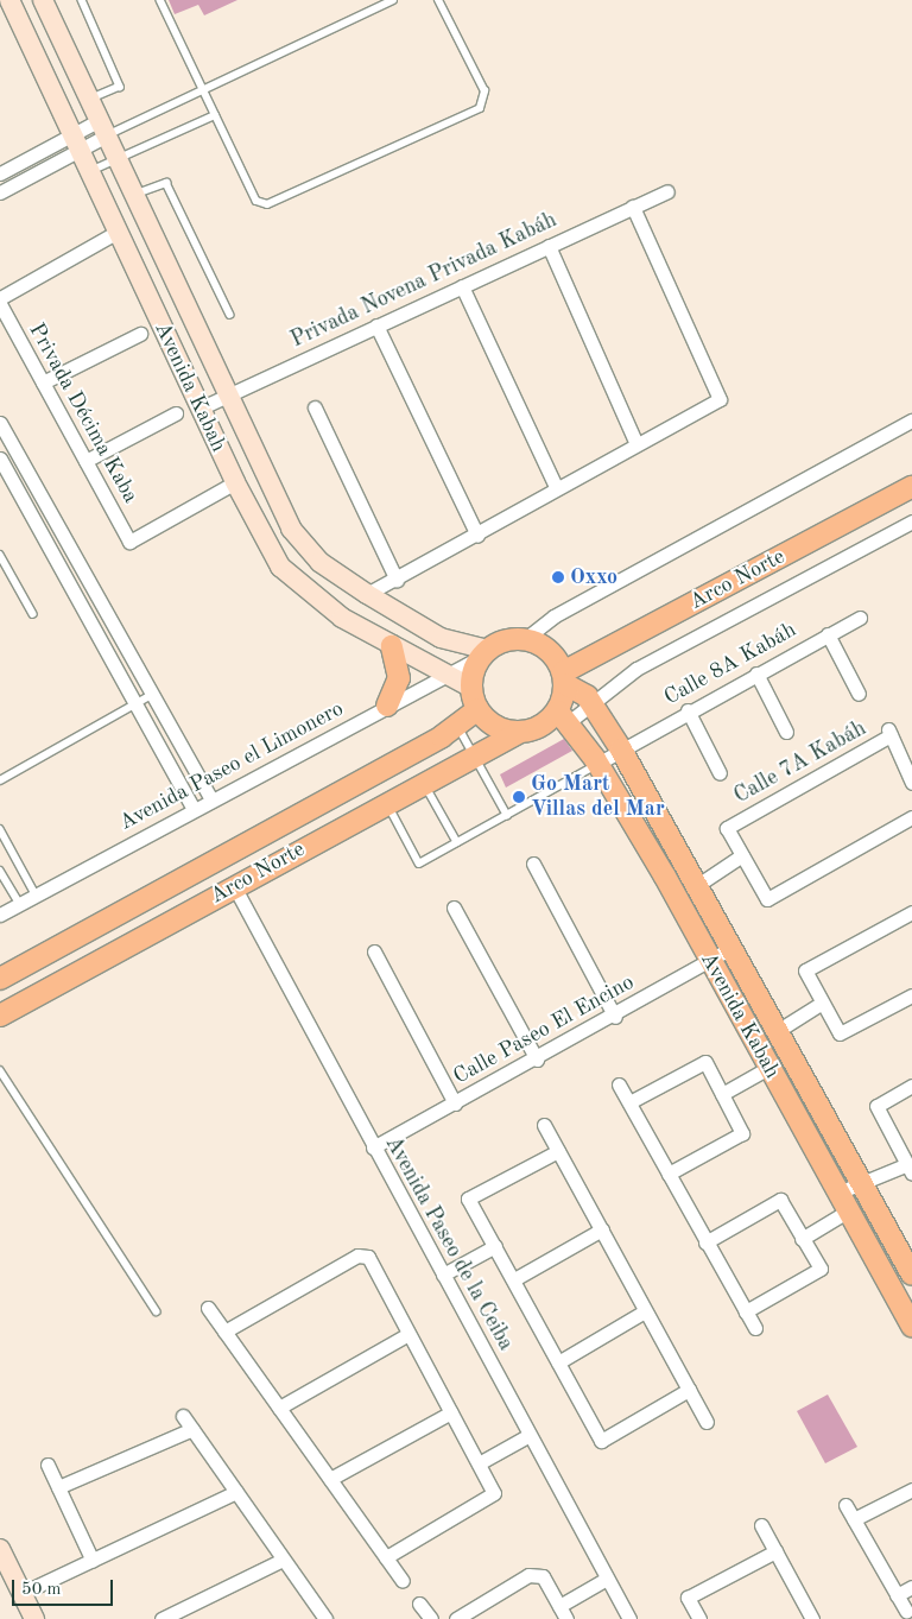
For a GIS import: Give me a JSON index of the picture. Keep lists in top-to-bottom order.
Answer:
{
  "streets": {
    "main road": ["Avenida Kabah", "Arco Norte"],
    "street": [
      "Privada Novena Privada Kabáh",
      "Privada Décima Kaba",
      "Calle 8A Kabáh",
      "Calle 7A Kabáh",
      "Avenida Paseo el Limonero",
      "Calle Paseo El Encino",
      "Avenida Paseo de la Ceiba"
    ]
  },
  "crossings": [
    ["Privada Novena Privada Kabáh", "Avenida Kabah"],
    ["Avenida Kabah", "Privada Décima Kaba"],
    ["Avenida Kabah", "Arco Norte"],
    ["Avenida Kabah", "Calle 8A Kabáh"],
    ["Avenida Kabah", "Avenida Paseo el Limonero"],
    ["Avenida Kabah", "Calle Paseo El Encino"],
    ["Arco Norte", "Avenida Paseo el Limonero"],
    ["Arco Norte", "Avenida Paseo de la Ceiba"],
    ["Calle Paseo El Encino", "Avenida Paseo de la Ceiba"]
  ],
  "places": ["Oxxo", "Go Mart Villas del Mar"],
  "scale_bar": "50 m"
}
